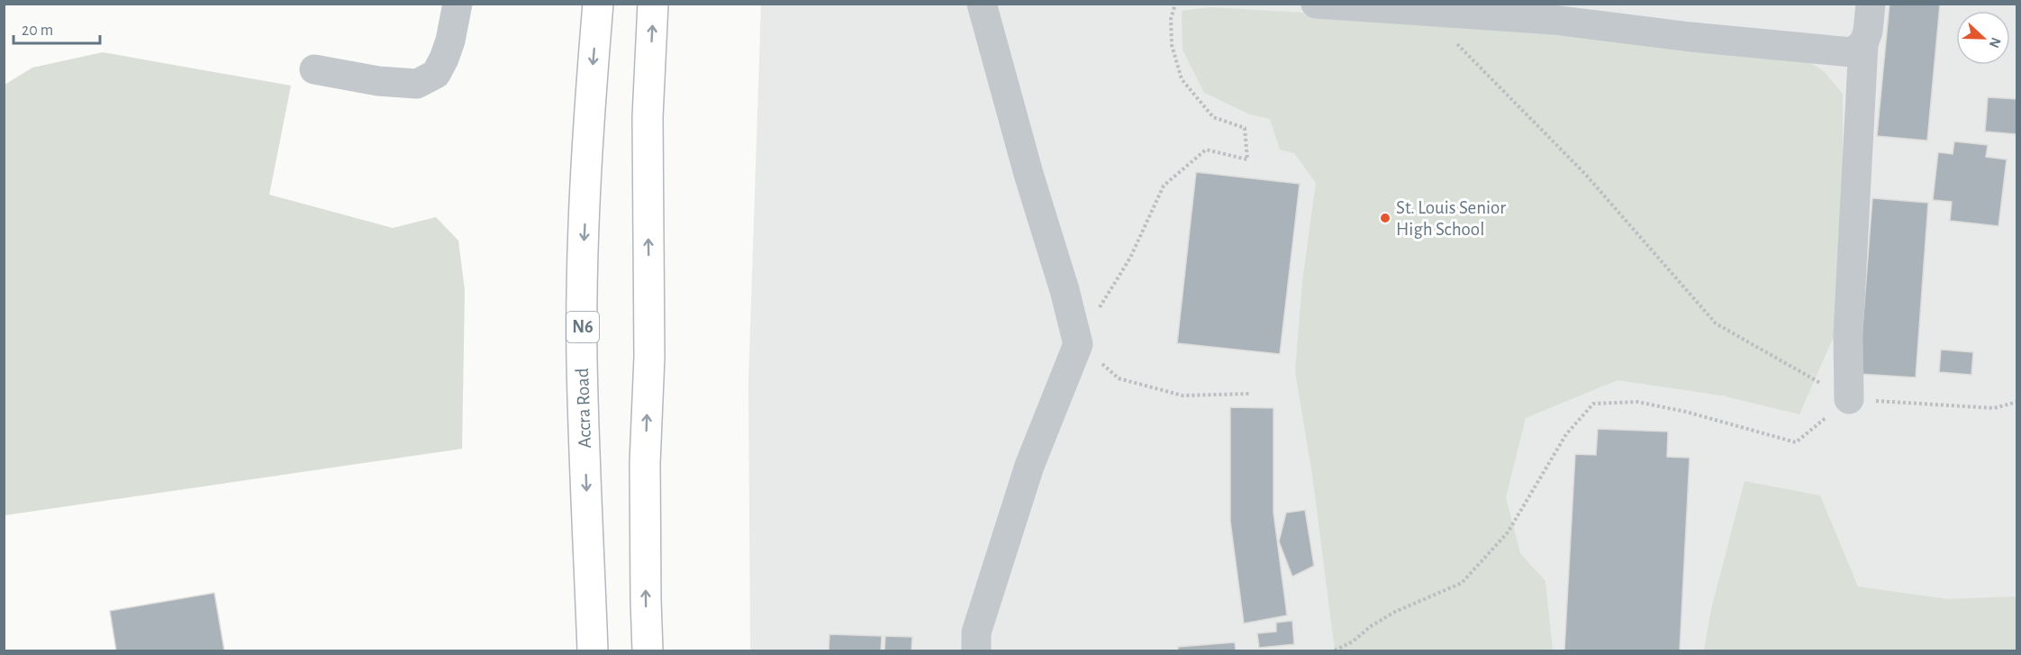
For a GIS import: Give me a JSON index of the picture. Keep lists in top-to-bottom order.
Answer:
{
  "streets": {
    "highway": ["N6", "Accra Road"]
  },
  "places": ["St. Louis Senior High School"],
  "scale_bar": "20 m",
  "north": "right"
}
